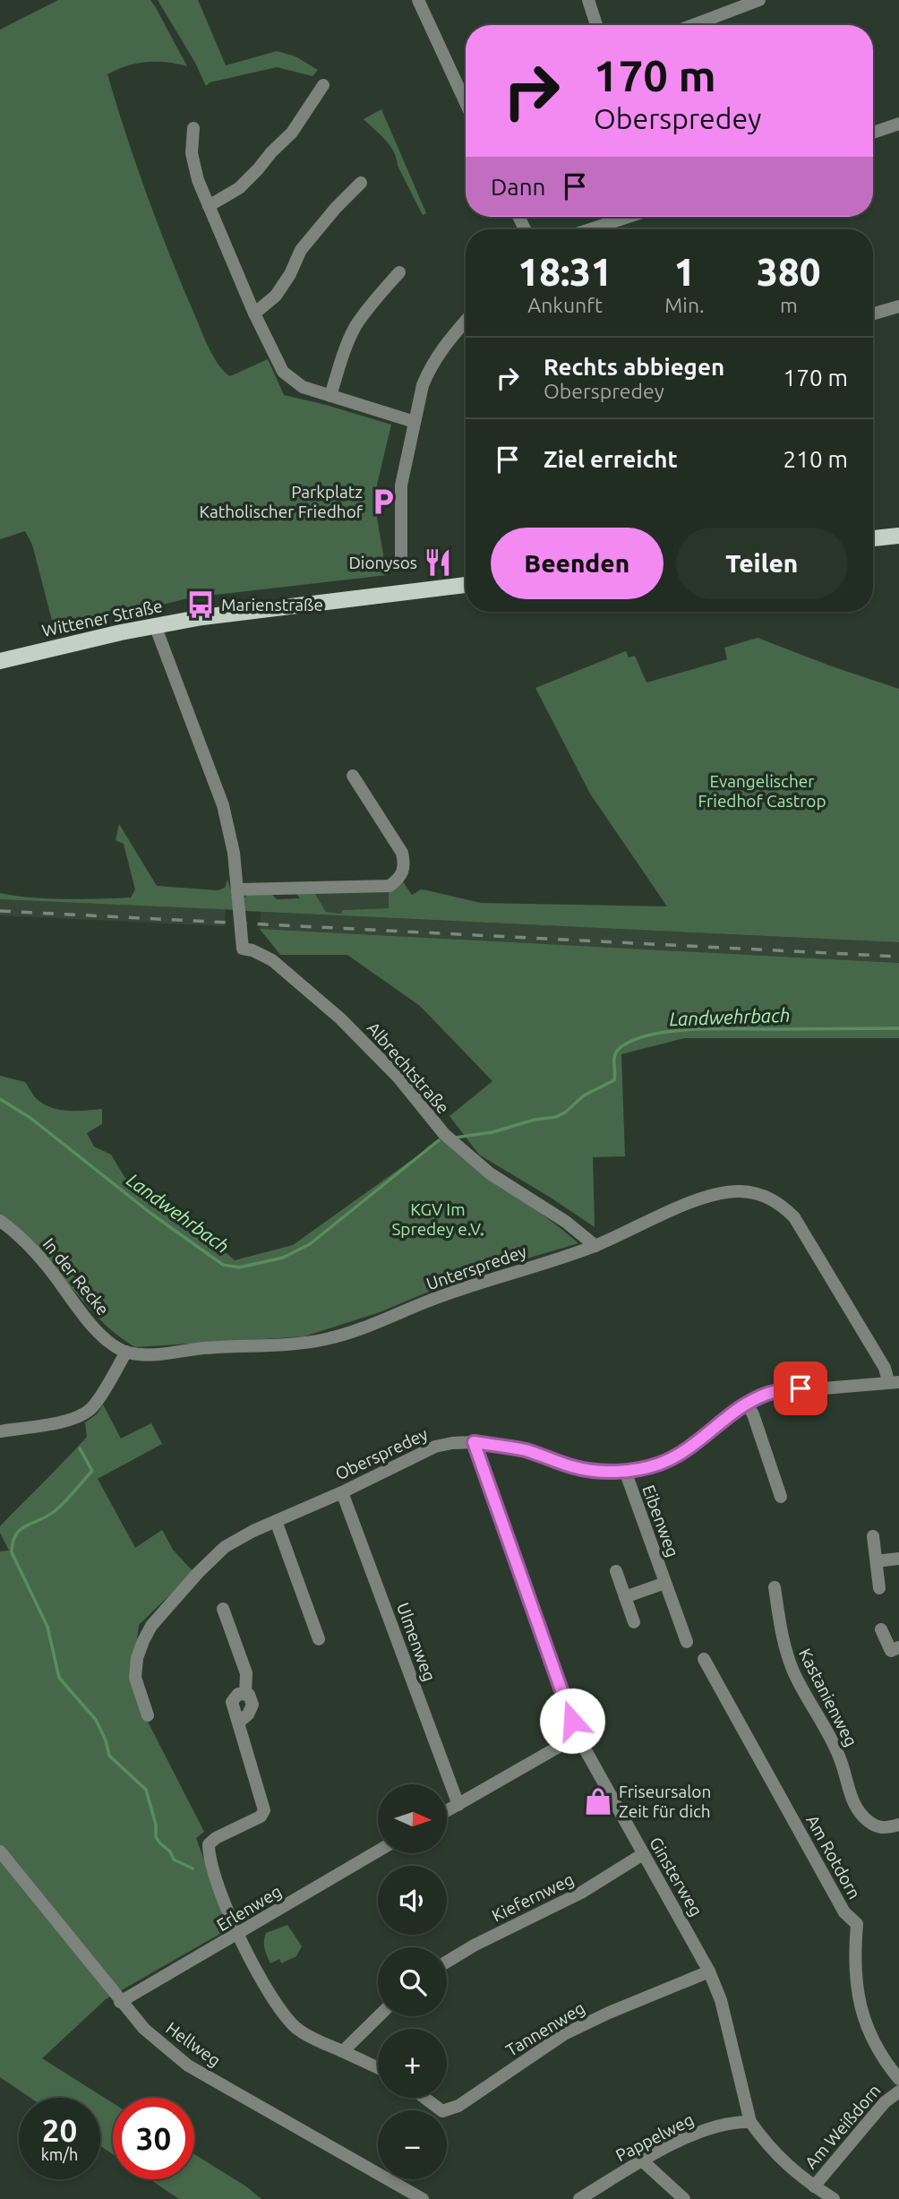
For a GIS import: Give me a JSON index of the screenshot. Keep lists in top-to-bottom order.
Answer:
{
  "streets": {
    "main road": ["Wittener Straße"],
    "street": [
      "Albrechtstraße",
      "Unterspredey",
      "In der Recke",
      "Oberspredey",
      "Eibenweg",
      "Ulmenweg",
      "Kastanienweg",
      "Am Rotdorn",
      "Ginsterweg",
      "Kiefernweg",
      "Erlenweg",
      "Tannenweg",
      "Hellweg",
      "Am Weißdorn",
      "Pappelweg"
    ]
  },
  "crossings": [
    ["Wittener Straße", "Albrechtstraße"],
    ["Albrechtstraße", "Unterspredey"],
    ["Unterspredey", "In der Recke"],
    ["Unterspredey", "Oberspredey"],
    ["Oberspredey", "Eibenweg"],
    ["Oberspredey", "Ulmenweg"],
    ["Oberspredey", "Ginsterweg"],
    ["Ginsterweg", "Kiefernweg"],
    ["Ginsterweg", "Tannenweg"],
    ["Ginsterweg", "Am Weißdorn"],
    ["Ginsterweg", "Pappelweg"],
    ["Erlenweg", "Hellweg"]
  ],
  "water": ["Landwehrbach"],
  "parks": ["Evangelischer Friedhof Castrop", "KGV Im Spredey e.V."],
  "places": {
    "parking": ["Parkplatz Katholischer Friedhof"],
    "restaurant": ["Dionysos"],
    "bus stop": ["Marienstraße"],
    "shop": ["Friseursalon Zeit für dich"]
  },
  "north": "right",
  "page": {
    "turn": ["170 m", "Oberspredey"],
    "then": "Dann",
    "eta": [
      "18:31",
      "Ankunft",
      "1",
      "Min.",
      "380",
      "m"
    ],
    "list": [
      {
        "name": "Rechts abbiegen",
        "note": "Oberspredey",
        "value": "170 m"
      },
      {
        "name": "Ziel erreicht",
        "value": "210 m"
      }
    ],
    "buttons": ["Beenden", "Teilen"],
    "map_buttons": ["+", "−"],
    "speed": "20 km/h",
    "limit": "30"
  }
}
